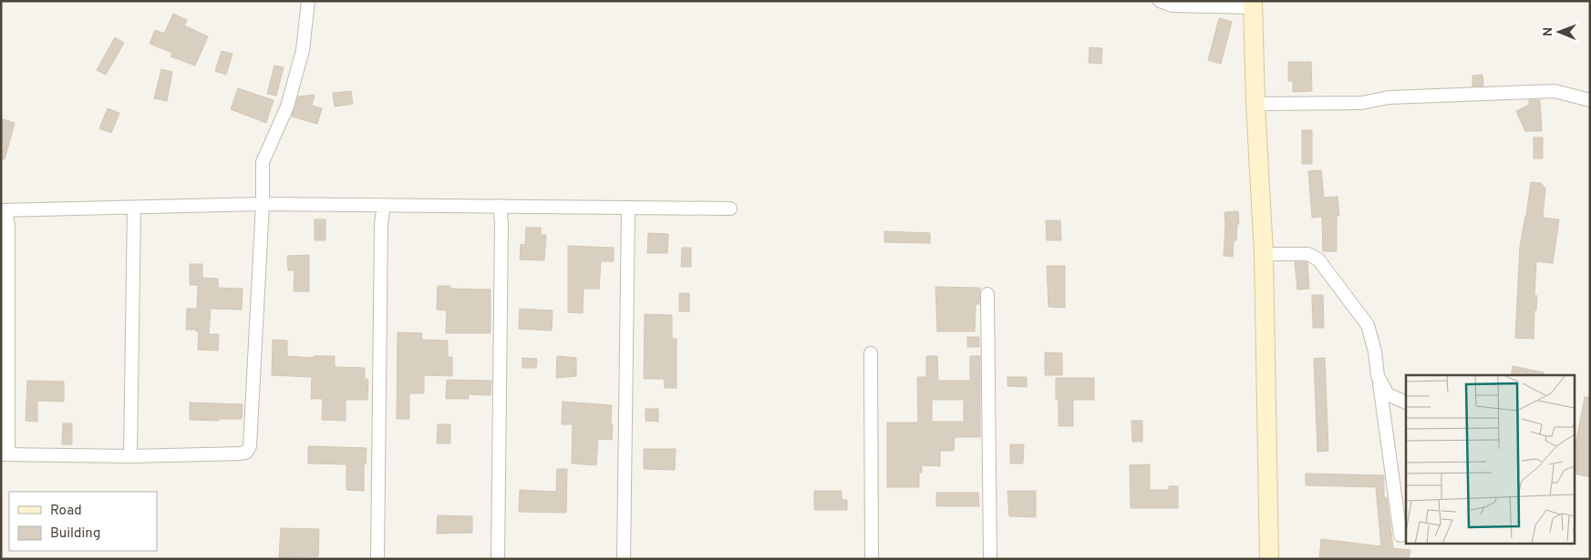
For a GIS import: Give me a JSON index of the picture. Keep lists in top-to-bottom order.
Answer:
{
  "legend": ["Road", "Building"],
  "north": "left"
}
